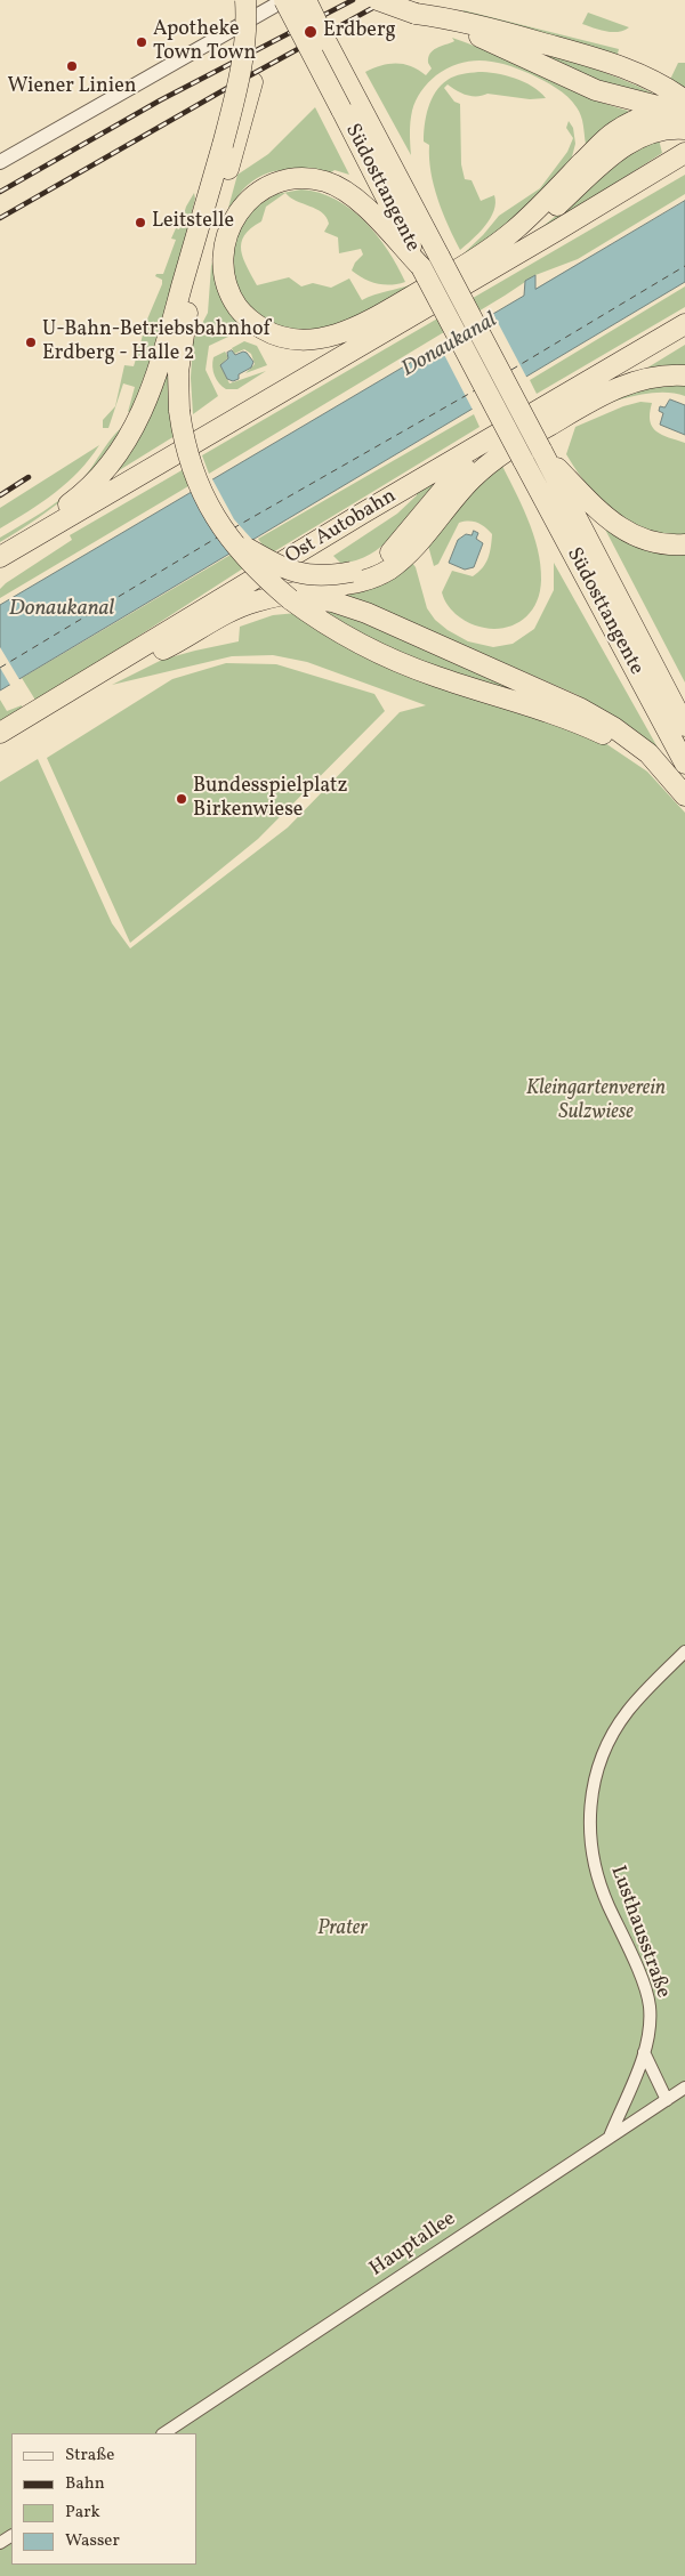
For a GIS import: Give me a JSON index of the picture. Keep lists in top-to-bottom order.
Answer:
{
  "streets": {
    "highway": ["Südosttangente", "Ost Autobahn"],
    "street": ["Lusthausstraße", "Hauptallee"]
  },
  "crossings": [
    ["Lusthausstraße", "Hauptallee"]
  ],
  "water": ["Donaukanal"],
  "parks": ["Kleingartenverein Sulzwiese", "Prater"],
  "places": [
    "Erdberg",
    "Apotheke Town Town",
    "Wiener Linien",
    "Leitstelle",
    "U-Bahn-Betriebsbahnhof Erdberg - Halle 2",
    "Bundesspielplatz Birkenwiese"
  ],
  "legend": [
    "Straße",
    "Bahn",
    "Park",
    "Wasser"
  ]
}
